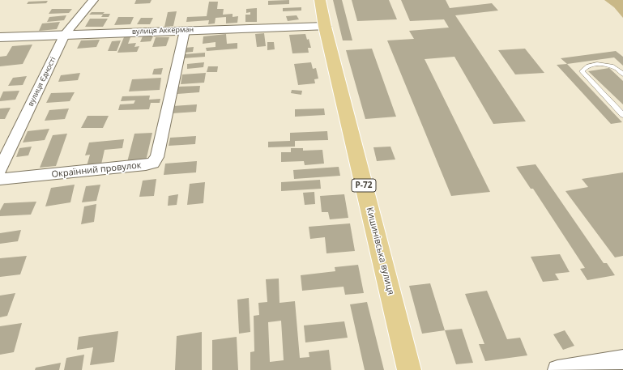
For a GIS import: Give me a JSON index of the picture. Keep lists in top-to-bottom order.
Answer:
{
  "streets": {
    "main road": ["Р-72", "Кишинівська вулиця"],
    "street": ["вулиця Аккерман", "вулиця Єдності", "Окраїнний провулок"]
  },
  "crossings": [
    ["вулиця Аккерман", "вулиця Єдності"],
    ["вулиця Аккерман", "Окраїнний провулок"],
    ["вулиця Аккерман", "Кишинівська вулиця"]
  ]
}
